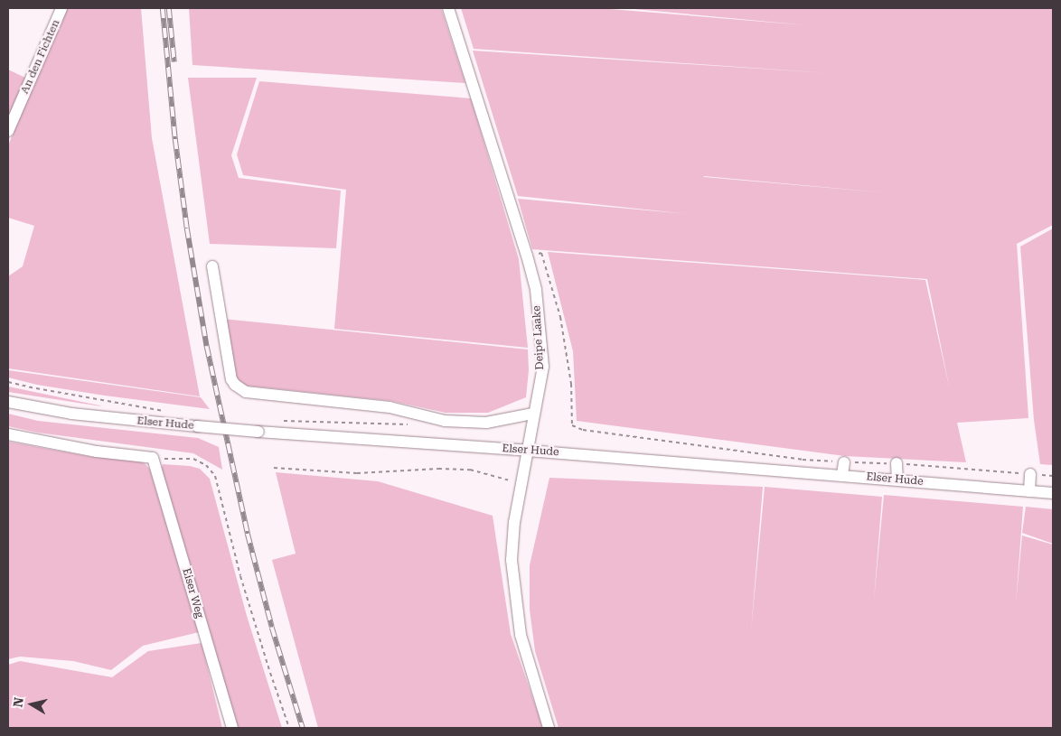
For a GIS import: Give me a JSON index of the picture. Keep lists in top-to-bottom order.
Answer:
{
  "streets": {
    "street": [
      "An den Fichten",
      "Deipe Laake",
      "Elser Hude",
      "Eiser Weg"
    ]
  },
  "crossings": [
    ["Deipe Laake", "Elser Hude"]
  ],
  "north": "left"
}
